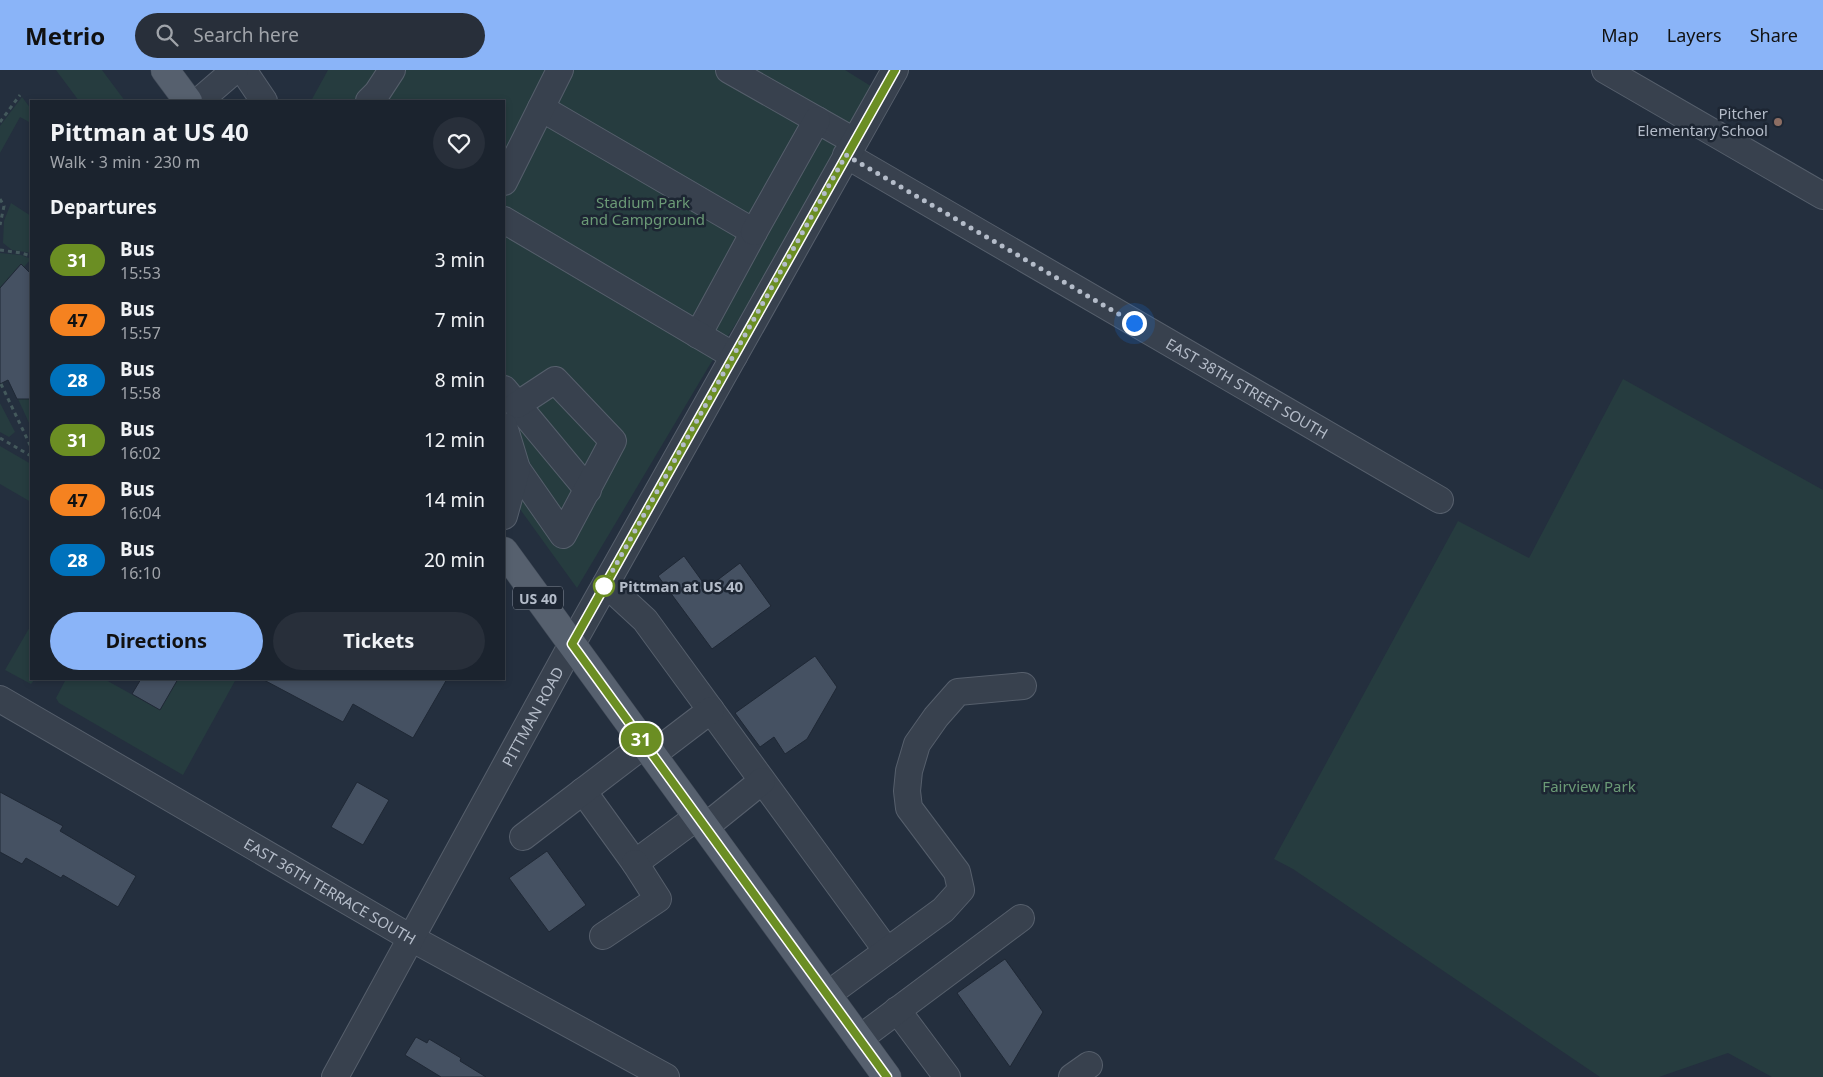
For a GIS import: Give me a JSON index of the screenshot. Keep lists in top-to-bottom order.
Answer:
{
  "streets": {
    "main road": ["US 40"],
    "street": ["EAST 38TH STREET SOUTH", "PITTMAN ROAD", "EAST 36TH TERRACE SOUTH"]
  },
  "crossings": [
    ["EAST 38TH STREET SOUTH", "PITTMAN ROAD"],
    ["US 40", "PITTMAN ROAD"],
    ["PITTMAN ROAD", "EAST 36TH TERRACE SOUTH"]
  ],
  "parks": ["Stadium Park and Campground", "Fairview Park"],
  "places": ["Pitcher Elementary School", "Pittman at US 40"],
  "lines": ["bus line 31"],
  "page": {
    "header": "Metrio",
    "search": "Search here",
    "nav": ["Map", "Layers", "Share"],
    "on_map": "31",
    "heading": [
      ["Pittman at US 40", "Walk · 3 min · 230 m"],
      "Departures"
    ],
    "list": [
      {
        "mark": "31",
        "name": "Bus",
        "note": "15:53",
        "value": "3 min"
      },
      {
        "mark": "47",
        "name": "Bus",
        "note": "15:57",
        "value": "7 min"
      },
      {
        "mark": "28",
        "name": "Bus",
        "note": "15:58",
        "value": "8 min"
      },
      {
        "mark": "31",
        "name": "Bus",
        "note": "16:02",
        "value": "12 min"
      },
      {
        "mark": "47",
        "name": "Bus",
        "note": "16:04",
        "value": "14 min"
      },
      {
        "mark": "28",
        "name": "Bus",
        "note": "16:10",
        "value": "20 min"
      }
    ],
    "buttons": ["Directions", "Tickets"]
  }
}
